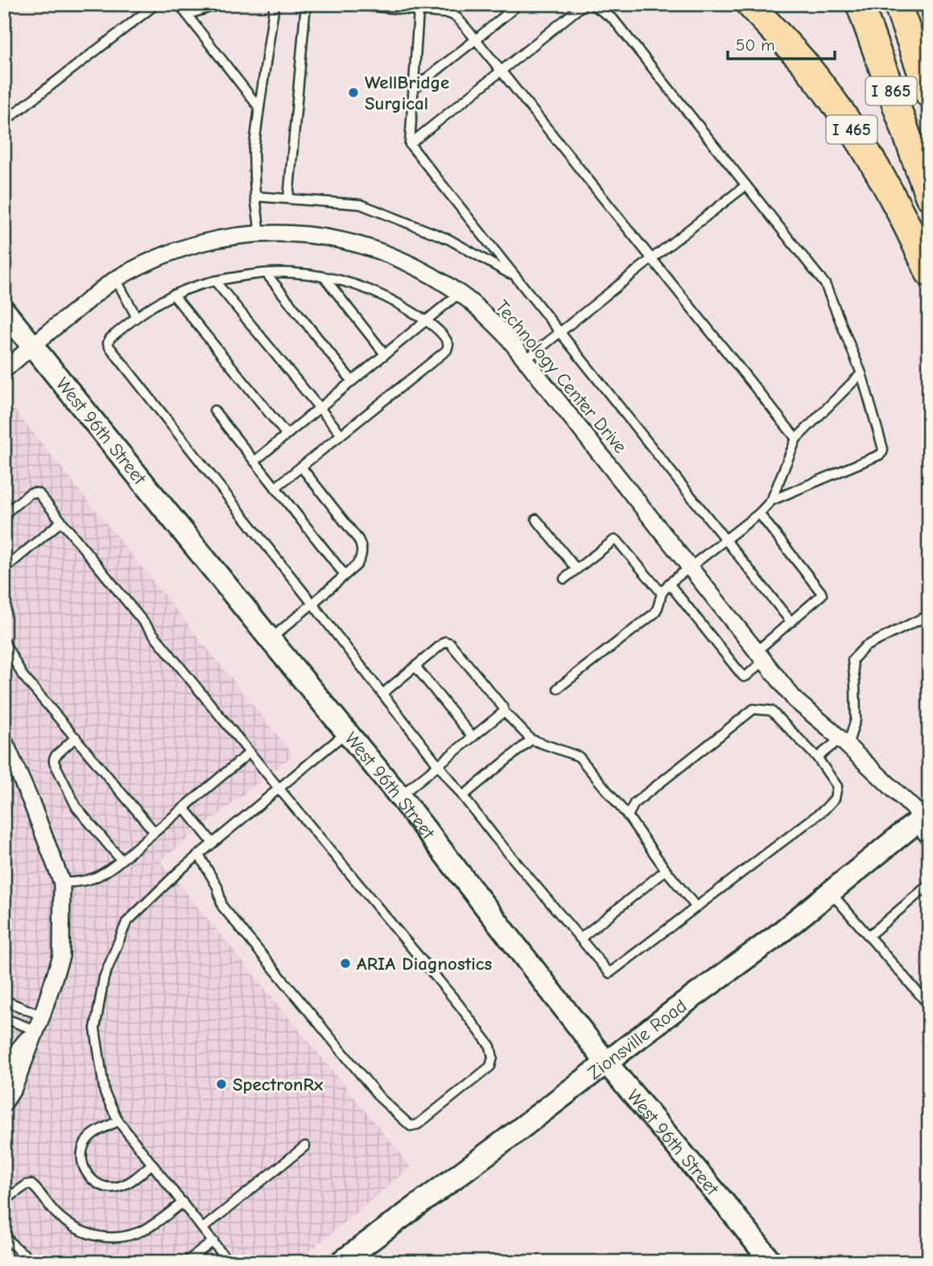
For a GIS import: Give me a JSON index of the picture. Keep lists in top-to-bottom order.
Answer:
{
  "streets": {
    "highway": ["I 865", "I 465"],
    "main road": ["West 96th Street", "Zionsville Road"],
    "street": ["Technology Center Drive"]
  },
  "crossings": [
    ["Technology Center Drive", "West 96th Street"],
    ["Technology Center Drive", "Zionsville Road"],
    ["West 96th Street", "Zionsville Road"]
  ],
  "places": ["WellBridge Surgical", "ARIA Diagnostics", "SpectronRx"],
  "scale_bar": "50 m"
}
